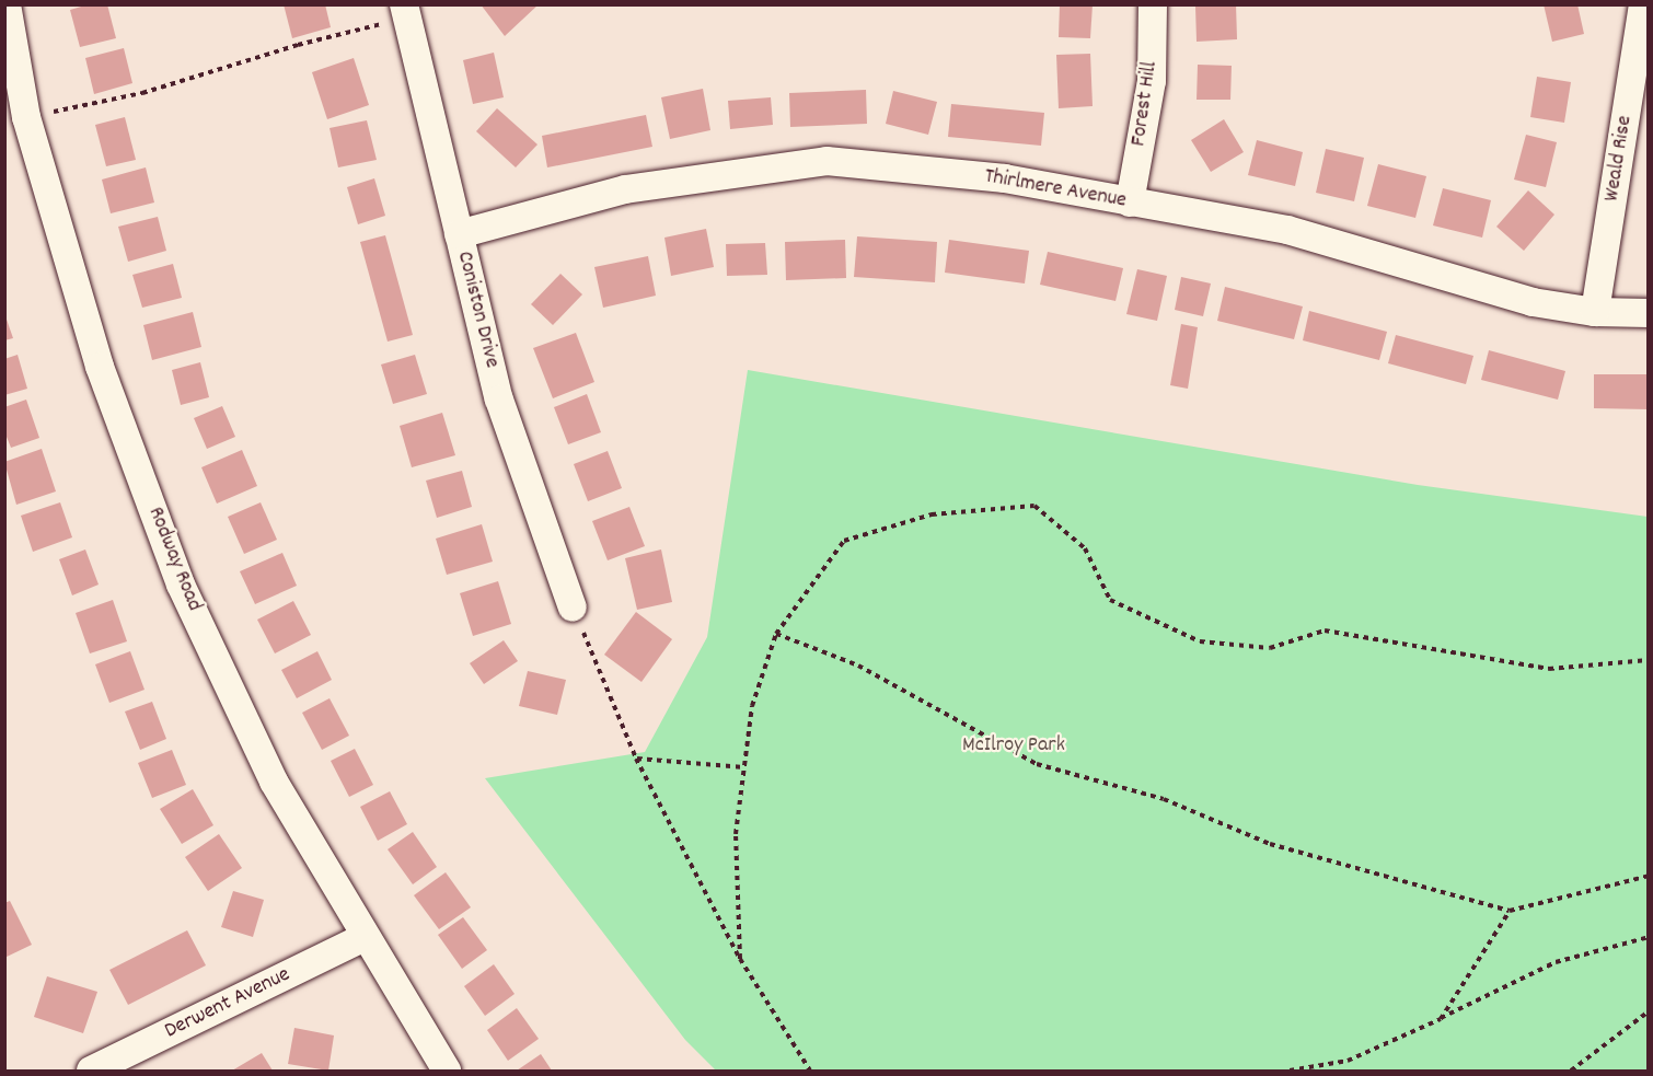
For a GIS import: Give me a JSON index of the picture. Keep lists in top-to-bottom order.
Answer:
{
  "streets": {
    "street": [
      "Forest Hill",
      "Weald Rise",
      "Thirlmere Avenue",
      "Coniston Drive",
      "Rodway Road",
      "Derwent Avenue"
    ]
  },
  "crossings": [
    ["Forest Hill", "Thirlmere Avenue"],
    ["Weald Rise", "Thirlmere Avenue"],
    ["Thirlmere Avenue", "Coniston Drive"],
    ["Rodway Road", "Derwent Avenue"]
  ],
  "parks": ["McIlroy Park"]
}
